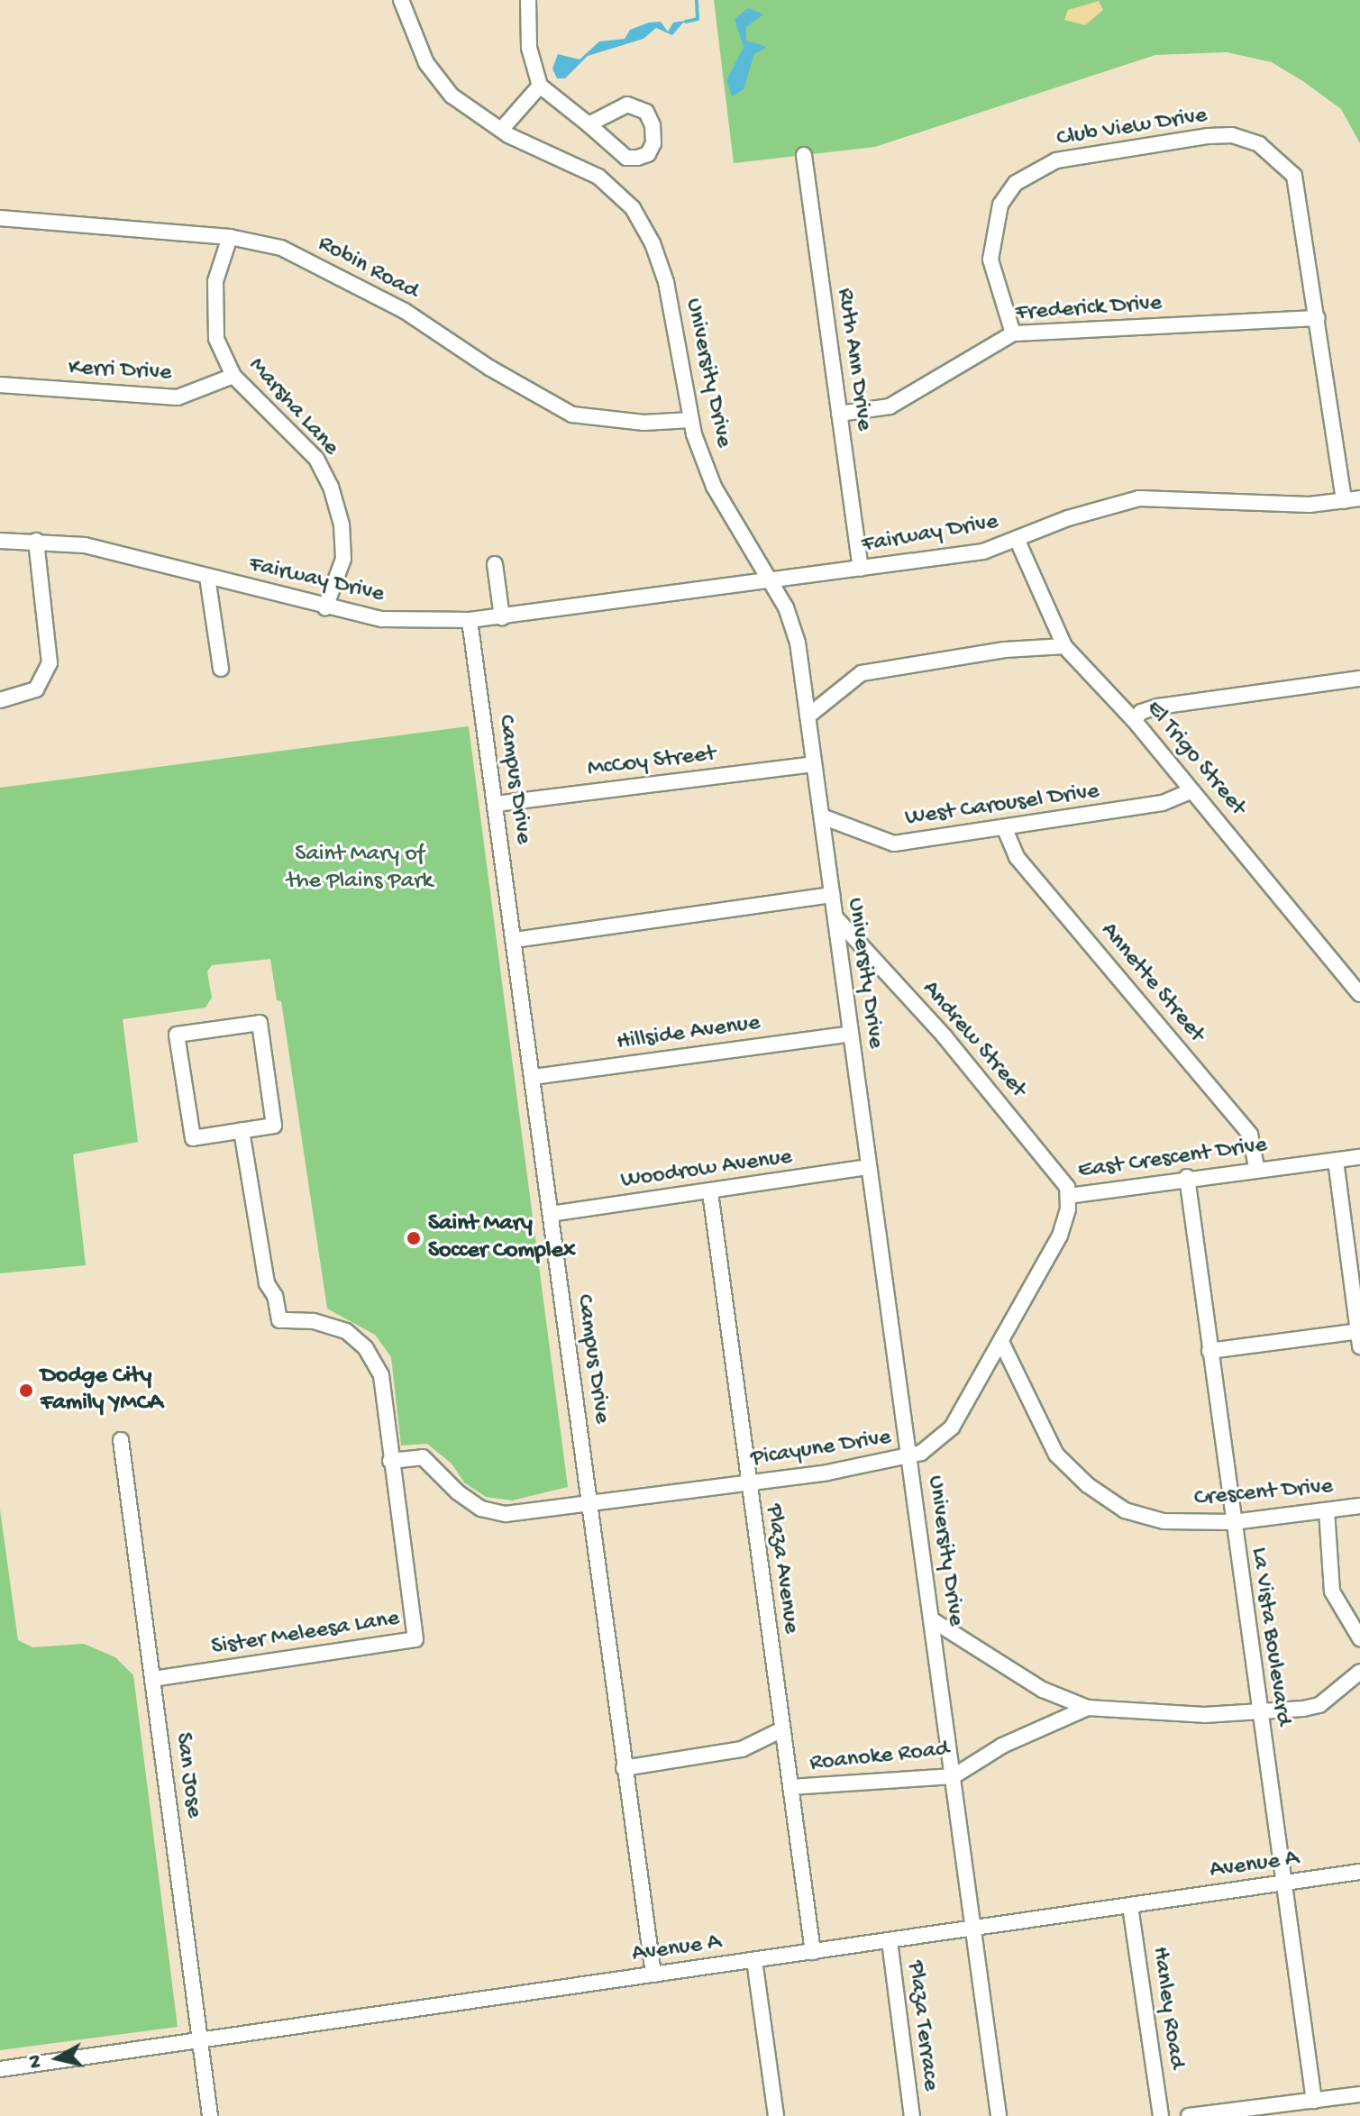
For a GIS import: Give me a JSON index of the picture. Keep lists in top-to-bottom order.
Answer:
{
  "streets": {
    "street": [
      "Club View Drive",
      "Robin Road",
      "Frederick Drive",
      "Ruth Ann Drive",
      "Kerri Drive",
      "University Drive",
      "Marsha Lane",
      "Fairway Drive",
      "El Trigo Street",
      "McCoy Street",
      "Campus Drive",
      "West Carousel Drive",
      "Annette Street",
      "Hillside Avenue",
      "Andrew Street",
      "East Crescent Drive",
      "Woodrow Avenue",
      "Picayune Drive",
      "Crescent Drive",
      "Plaza Avenue",
      "Sister Meleesa Lane",
      "La Vista Boulevard",
      "Roanoke Road",
      "San Jose",
      "Avenue A",
      "Hanley Road",
      "Plaza Terrace"
    ]
  },
  "crossings": [
    ["Club View Drive", "Frederick Drive"],
    ["Club View Drive", "Fairway Drive"],
    ["Robin Road", "University Drive"],
    ["Robin Road", "Marsha Lane"],
    ["Frederick Drive", "Ruth Ann Drive"],
    ["Ruth Ann Drive", "Fairway Drive"],
    ["Kerri Drive", "Marsha Lane"],
    ["University Drive", "Fairway Drive"],
    ["University Drive", "McCoy Street"],
    ["University Drive", "West Carousel Drive"],
    ["University Drive", "Hillside Avenue"],
    ["University Drive", "Andrew Street"],
    ["University Drive", "Woodrow Avenue"],
    ["University Drive", "Picayune Drive"],
    ["University Drive", "Roanoke Road"],
    ["University Drive", "Avenue A"],
    ["Marsha Lane", "Fairway Drive"],
    ["Fairway Drive", "El Trigo Street"],
    ["Fairway Drive", "Campus Drive"],
    ["El Trigo Street", "West Carousel Drive"],
    ["McCoy Street", "Campus Drive"],
    ["Campus Drive", "Hillside Avenue"],
    ["Campus Drive", "Woodrow Avenue"],
    ["Campus Drive", "Picayune Drive"],
    ["Campus Drive", "Roanoke Road"],
    ["Campus Drive", "Avenue A"],
    ["West Carousel Drive", "Annette Street"],
    ["Annette Street", "East Crescent Drive"],
    ["Andrew Street", "East Crescent Drive"],
    ["East Crescent Drive", "Picayune Drive"],
    ["East Crescent Drive", "Crescent Drive"],
    ["East Crescent Drive", "La Vista Boulevard"],
    ["Woodrow Avenue", "Plaza Avenue"],
    ["Picayune Drive", "Crescent Drive"],
    ["Picayune Drive", "Plaza Avenue"],
    ["Crescent Drive", "La Vista Boulevard"],
    ["Plaza Avenue", "Roanoke Road"],
    ["Plaza Avenue", "Avenue A"],
    ["Sister Meleesa Lane", "San Jose"],
    ["La Vista Boulevard", "Roanoke Road"],
    ["La Vista Boulevard", "Avenue A"],
    ["San Jose", "Avenue A"],
    ["Avenue A", "Hanley Road"],
    ["Avenue A", "Plaza Terrace"]
  ],
  "parks": ["Saint Mary of the Plains Park"],
  "places": ["Saint Mary Soccer Complex", "Dodge City Family YMCA"],
  "north": "left"
}
